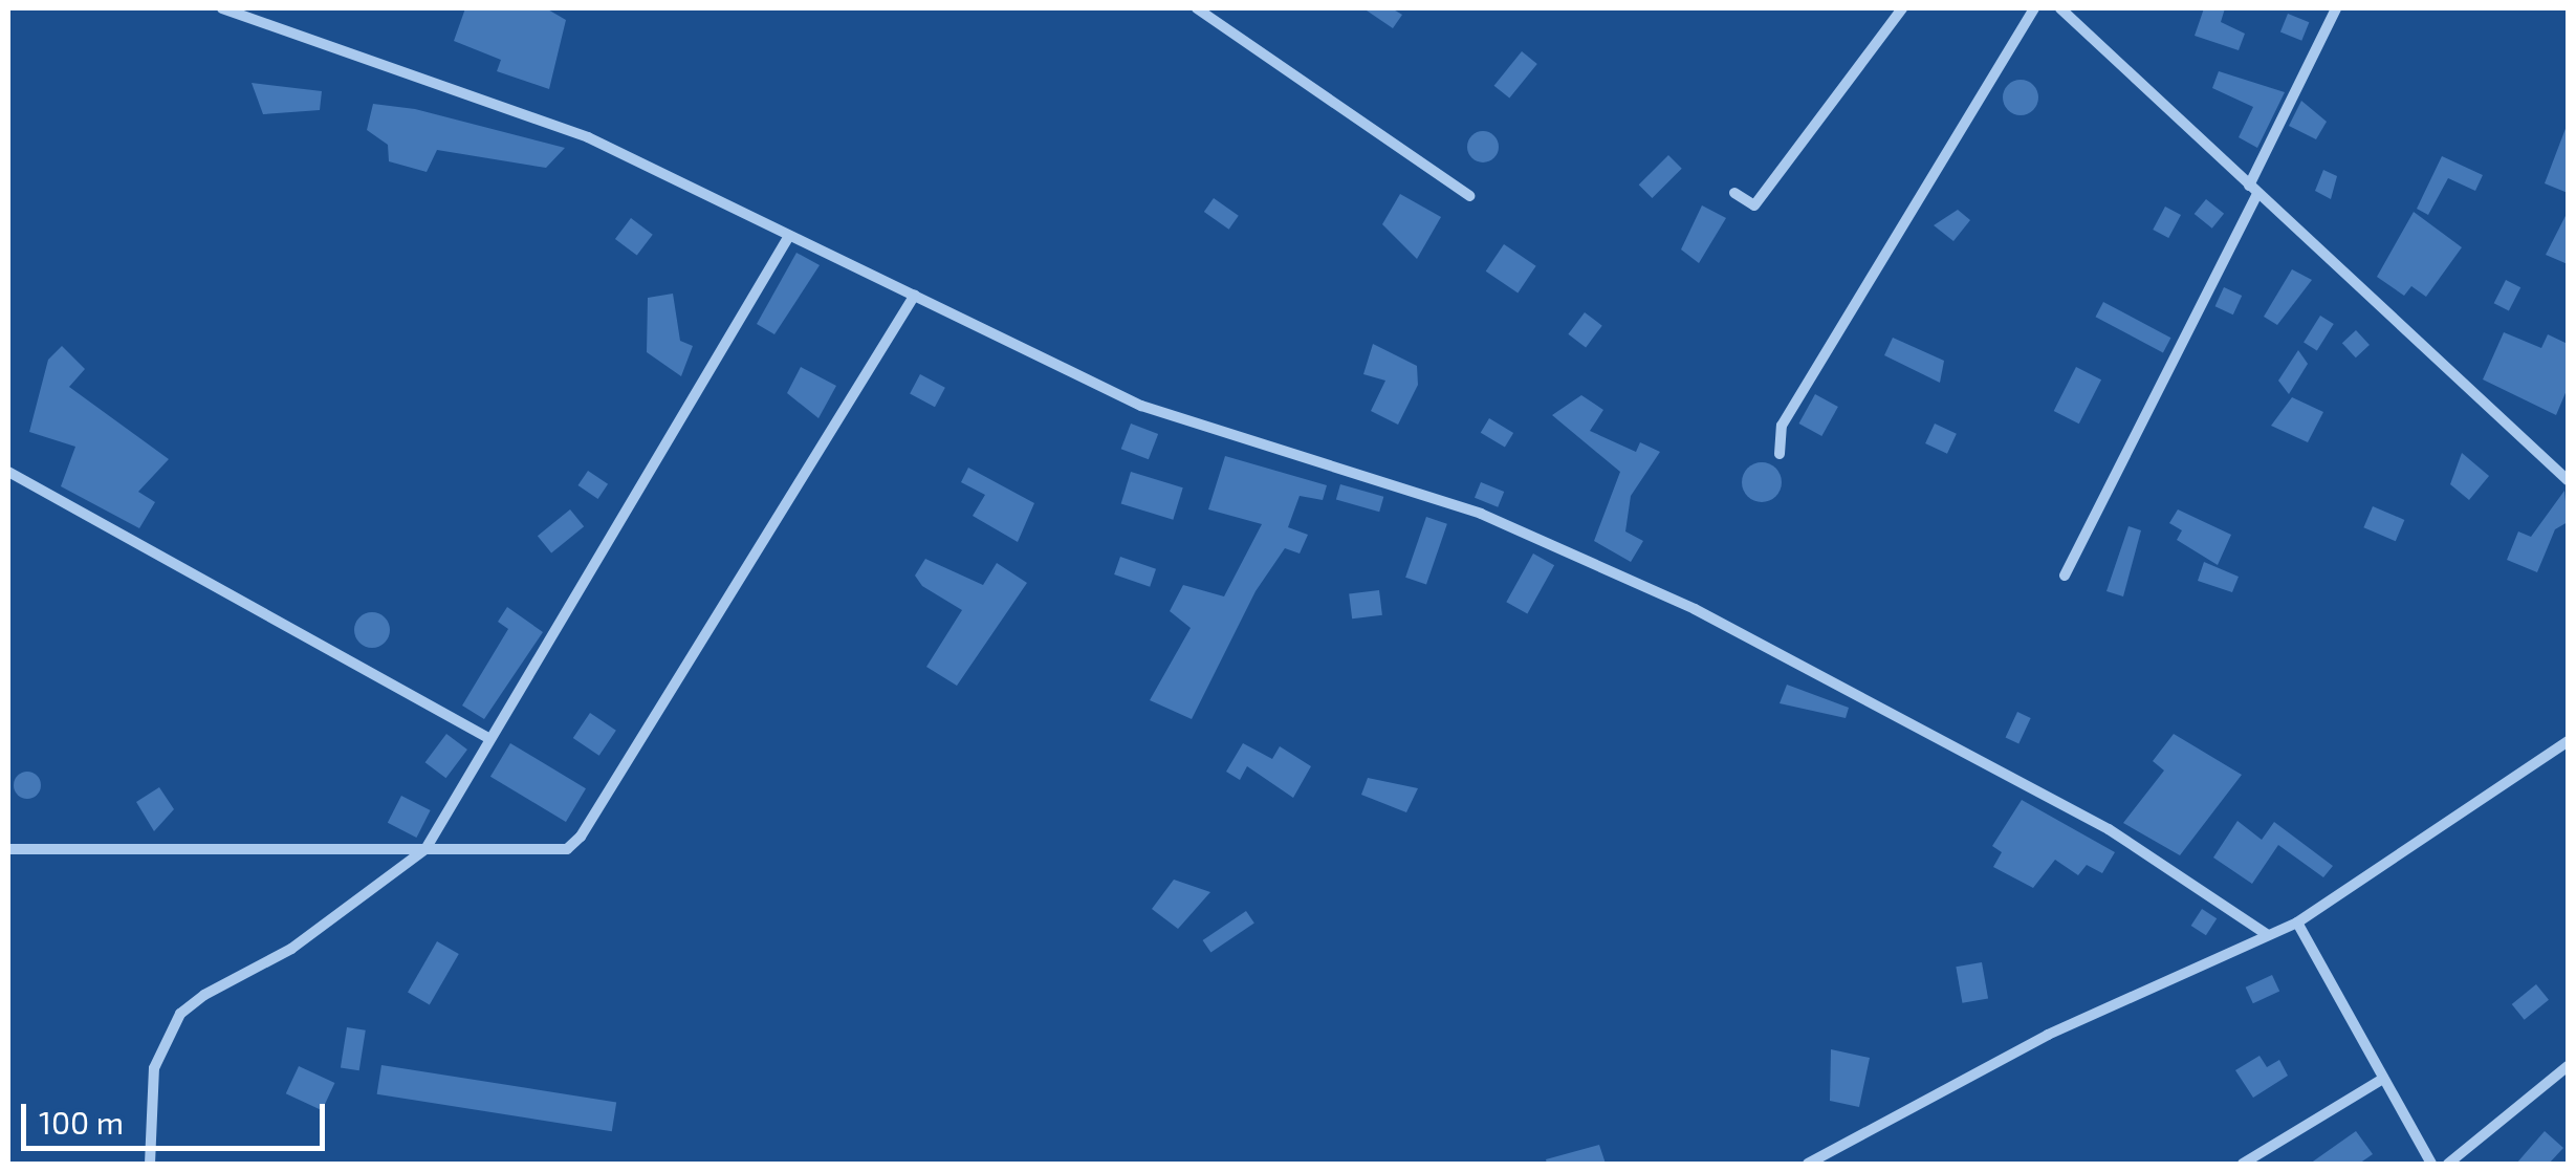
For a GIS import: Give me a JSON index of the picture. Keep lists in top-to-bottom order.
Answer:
{
  "scale_bar": "100 m"
}
